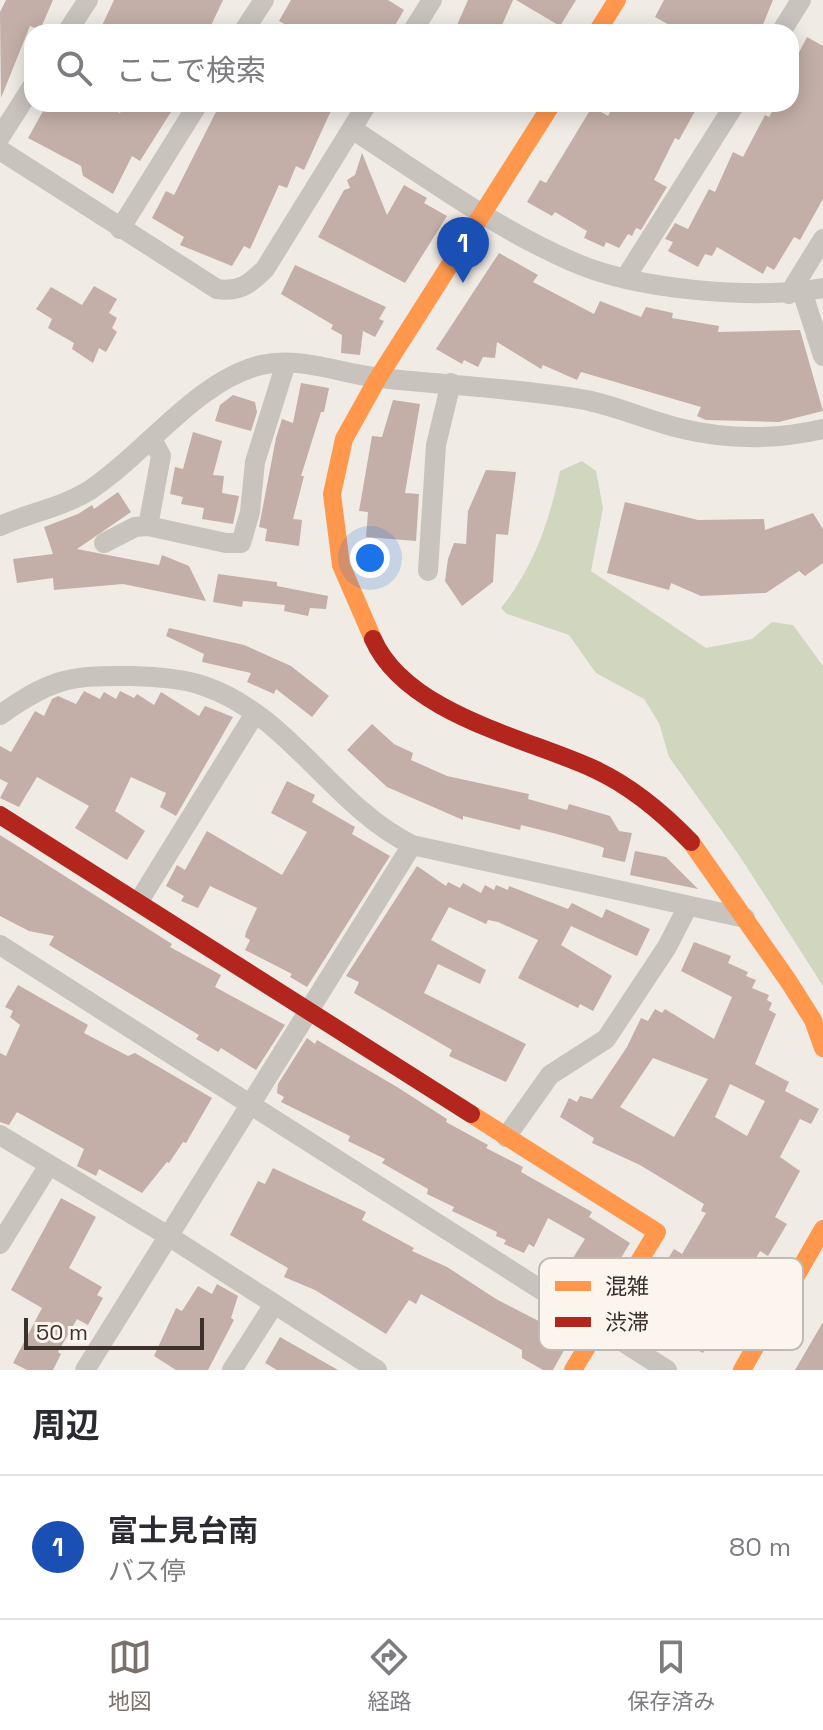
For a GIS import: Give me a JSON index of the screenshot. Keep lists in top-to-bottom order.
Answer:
{
  "legend": ["混雑", "渋滞"],
  "scale_bar": "50 m",
  "page": {
    "search": "ここで検索",
    "pins": "1",
    "scale": "50 m",
    "heading": "周辺",
    "list": [
      {
        "mark": "1",
        "name": "富士見台南",
        "note": "バス停",
        "value": "80 m"
      }
    ],
    "nav": ["地図", "経路", "保存済み"]
  }
}
